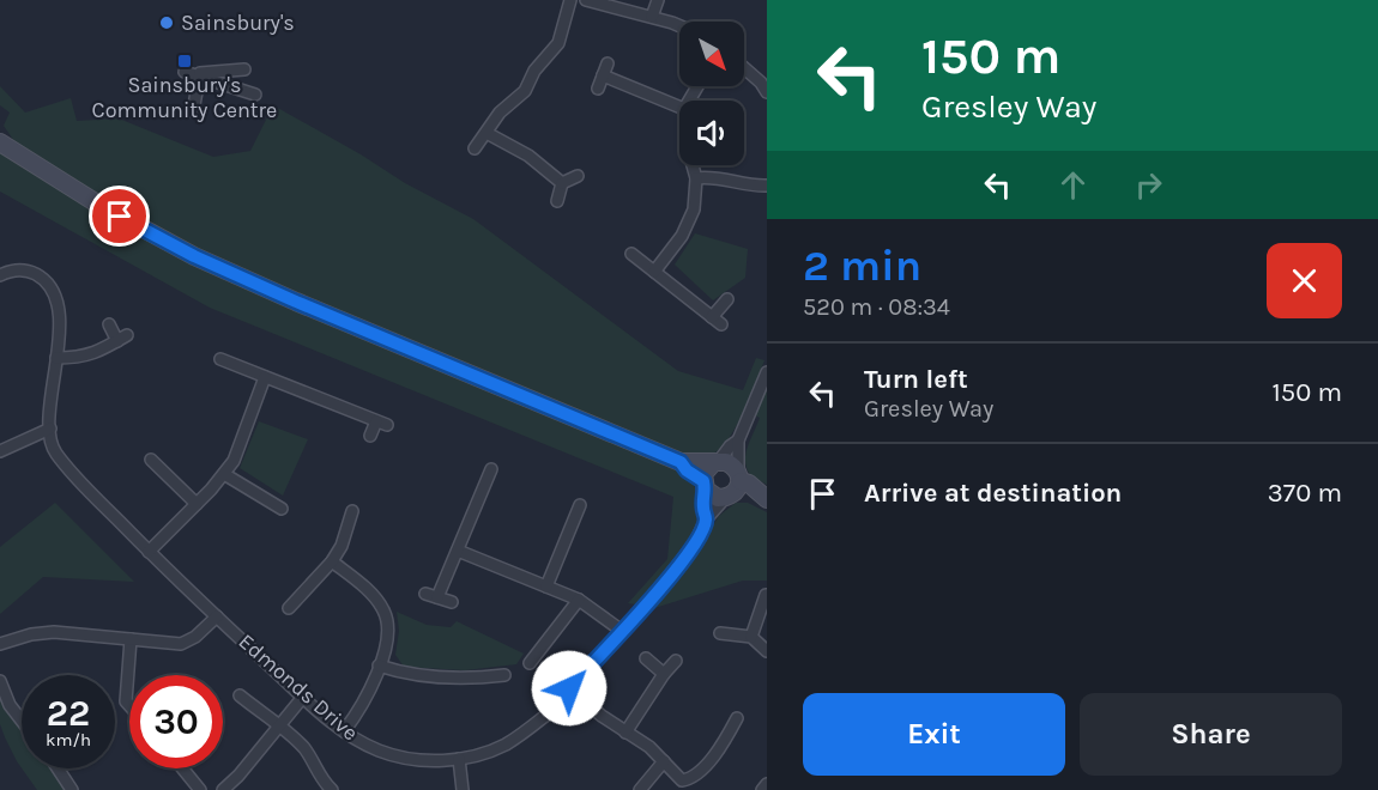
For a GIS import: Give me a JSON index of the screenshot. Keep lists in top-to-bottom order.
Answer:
{
  "streets": {
    "street": ["Edmonds Drive"]
  },
  "places": {
    "other": ["Sainsbury's"],
    "transit": ["Sainsbury's Community Centre"]
  },
  "north": "bottom right",
  "page": {
    "turn": ["150 m", "Gresley Way"],
    "heading": ["2 min", "520 m · 08:34"],
    "list": [
      {
        "name": "Turn left",
        "note": "Gresley Way",
        "value": "150 m"
      },
      {
        "name": "Arrive at destination",
        "value": "370 m"
      }
    ],
    "speed": "22 km/h",
    "limit": "30",
    "buttons": ["Exit", "Share"]
  }
}
